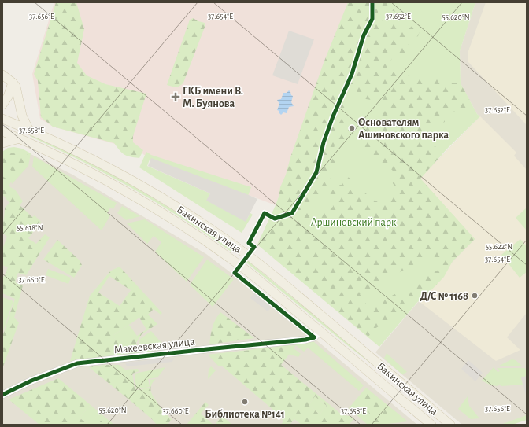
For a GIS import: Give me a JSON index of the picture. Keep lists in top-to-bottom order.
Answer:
{
  "streets": {
    "main road": ["Бакинская улица"],
    "street": ["Макеевская улица"]
  },
  "crossings": [
    ["Бакинская улица", "Макеевская улица"]
  ],
  "parks": ["Аршиновский парк"],
  "places": {
    "health": ["ГКБ имени В. М. Буянова"],
    "other": ["Основателям Ашиновского парка", "Д/C № 1168", "Библиотека №141"]
  },
  "coordinates": [
    "37.656°E",
    "37.654°E",
    "37.652°E",
    "55.620°N",
    "37.658°E",
    "55.618°N",
    "55.622°N",
    "37.660°E"
  ]
}
